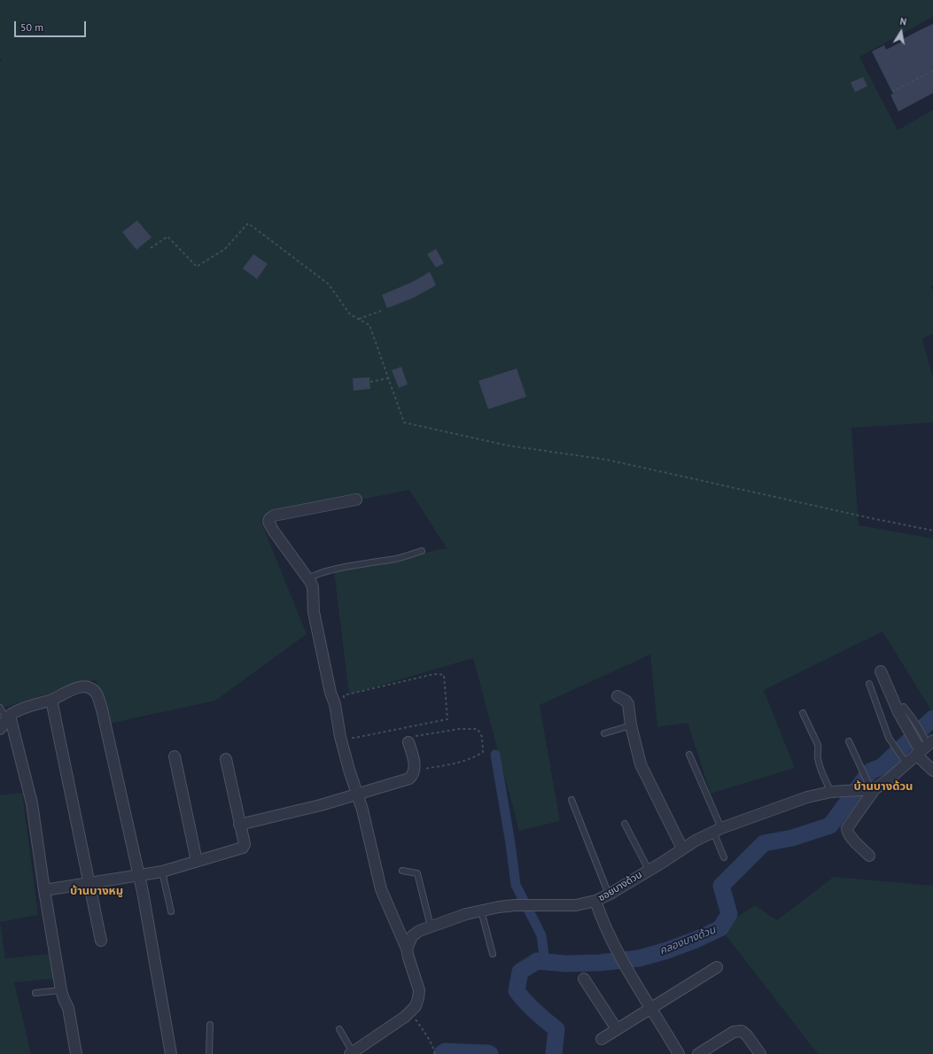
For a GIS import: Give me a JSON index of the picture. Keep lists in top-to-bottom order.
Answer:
{
  "streets": {
    "street": ["ซอยบางด้วน"]
  },
  "districts": ["บ้านบางด้วน", "บ้านบางหมู"],
  "water": ["คลองบางด้วน"],
  "scale_bar": "50 m",
  "north": "top"
}
